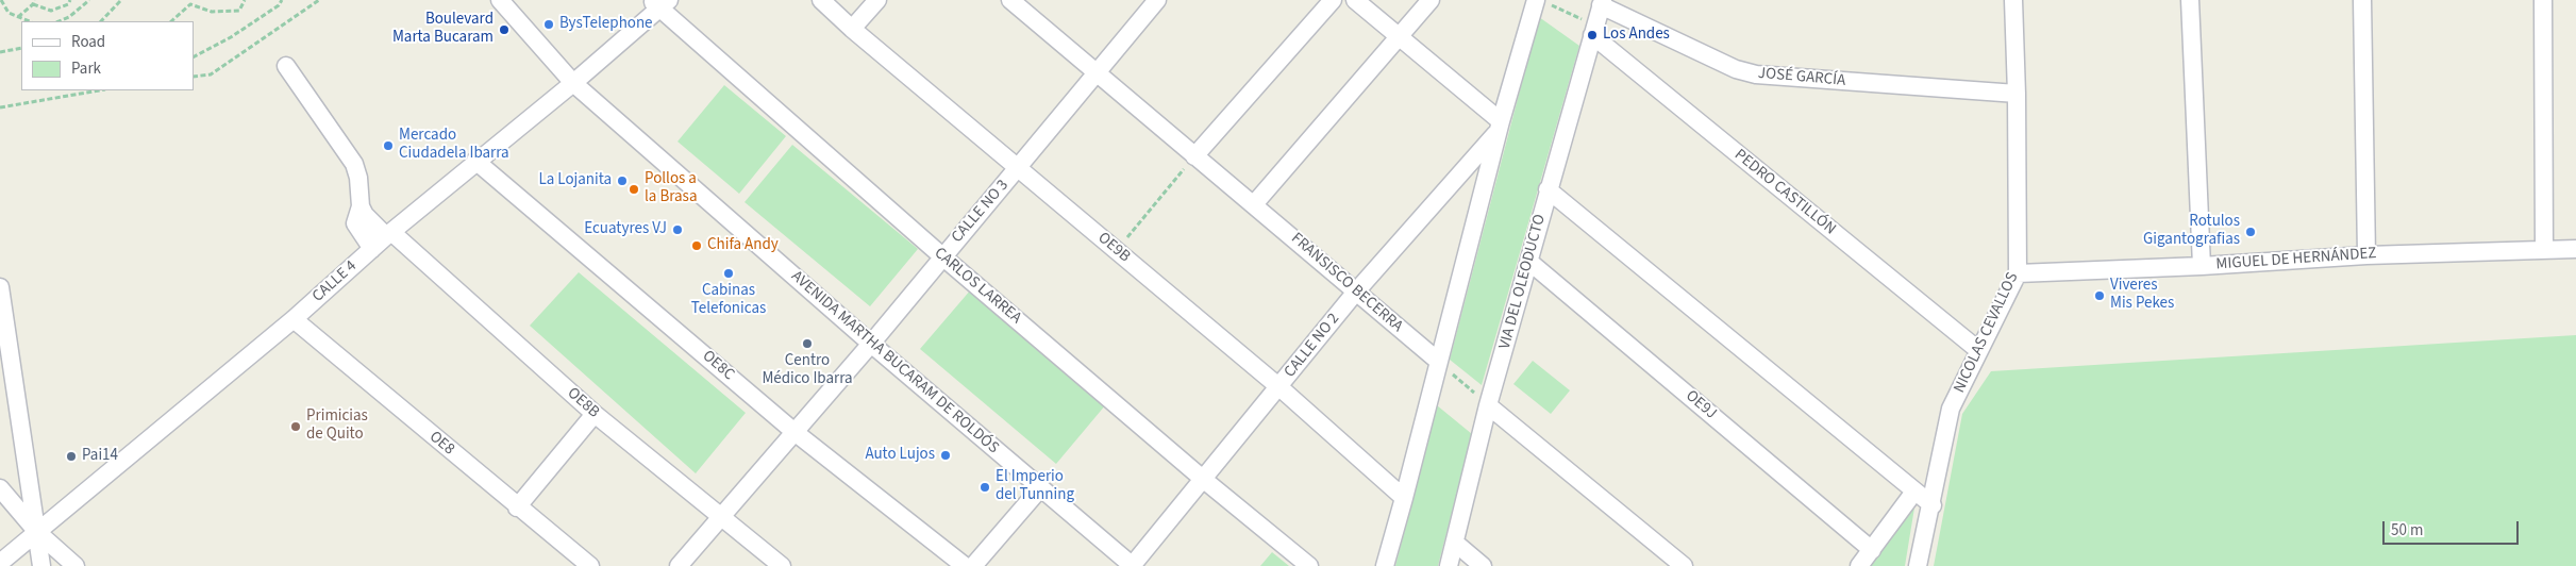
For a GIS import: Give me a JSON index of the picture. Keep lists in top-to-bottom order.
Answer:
{
  "streets": {
    "street": [
      "JOSÉ GARCÍA",
      "PEDRO CASTILLÓN",
      "CALLE NO 3",
      "OE9B",
      "MIGUEL DE HERNÁNDEZ",
      "CALLE 4",
      "VIA DEL OLEODUCTO",
      "FRANSISCO BECERRA",
      "CARLOS LARREA",
      "NICOLAS CEVALLOS",
      "CALLE NO 2",
      "AVENIDA MARTHA BUCARAM DE ROLDÓS",
      "OE8C",
      "OE8B",
      "OE9J",
      "OE8"
    ]
  },
  "crossings": [
    ["JOSÉ GARCÍA", "VIA DEL OLEODUCTO"],
    ["JOSÉ GARCÍA", "NICOLAS CEVALLOS"],
    ["PEDRO CASTILLÓN", "VIA DEL OLEODUCTO"],
    ["PEDRO CASTILLÓN", "NICOLAS CEVALLOS"],
    ["CALLE NO 3", "OE9B"],
    ["CALLE NO 3", "FRANSISCO BECERRA"],
    ["CALLE NO 3", "CARLOS LARREA"],
    ["CALLE NO 3", "AVENIDA MARTHA BUCARAM DE ROLDÓS"],
    ["CALLE NO 3", "OE8C"],
    ["CALLE NO 3", "OE8B"],
    ["OE9B", "CALLE NO 2"],
    ["MIGUEL DE HERNÁNDEZ", "NICOLAS CEVALLOS"],
    ["CALLE 4", "CARLOS LARREA"],
    ["CALLE 4", "AVENIDA MARTHA BUCARAM DE ROLDÓS"],
    ["CALLE 4", "OE8C"],
    ["CALLE 4", "OE8B"],
    ["CALLE 4", "OE8"],
    ["VIA DEL OLEODUCTO", "OE9J"],
    ["FRANSISCO BECERRA", "CALLE NO 2"],
    ["CARLOS LARREA", "CALLE NO 2"],
    ["CALLE NO 2", "AVENIDA MARTHA BUCARAM DE ROLDÓS"]
  ],
  "places": [
    "BysTelephone",
    "Boulevard Marta Bucaram",
    "Los Andes",
    "Mercado Ciudadela Ibarra",
    "La Lojanita",
    "Pollos a la Brasa",
    "Ecuatyres VJ",
    "Rotulos Gigantografias",
    "Chifa Andy",
    "Cabinas Telefonicas",
    "Viveres Mis Pekes",
    "Centro Médico Ibarra",
    "Primicias de Quito",
    "Auto Lujos",
    "Pai14",
    "El Imperio del Tunning"
  ],
  "legend": ["Road", "Park"],
  "scale_bar": "50 m"
}
